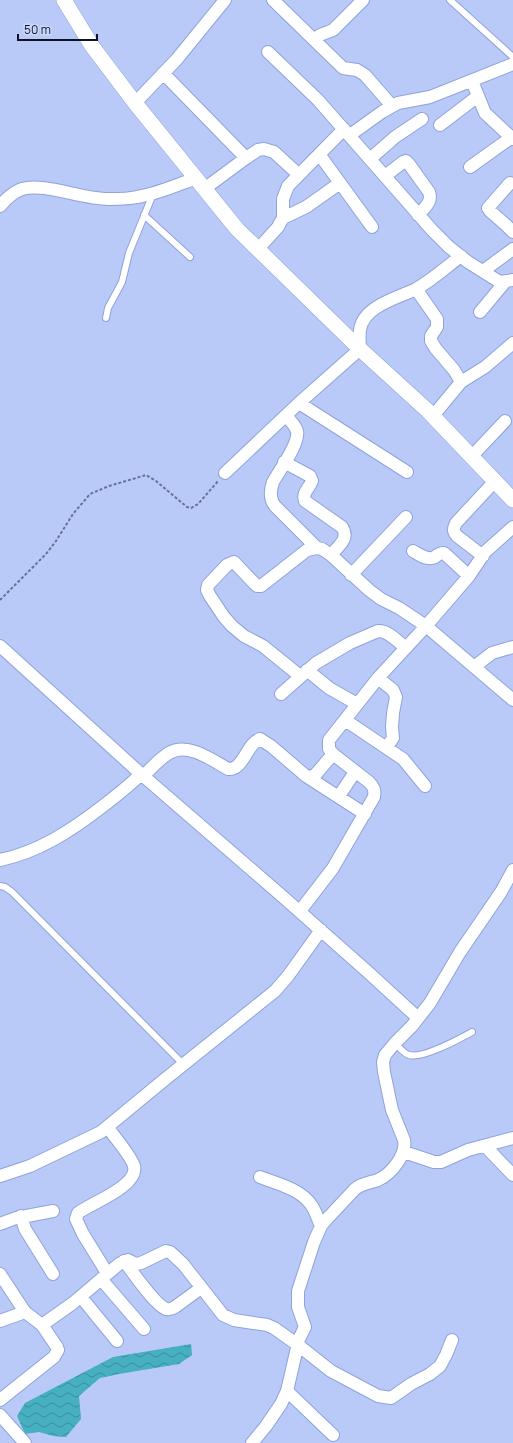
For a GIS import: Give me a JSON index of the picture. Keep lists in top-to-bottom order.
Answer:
{
  "scale_bar": "50 m"
}
